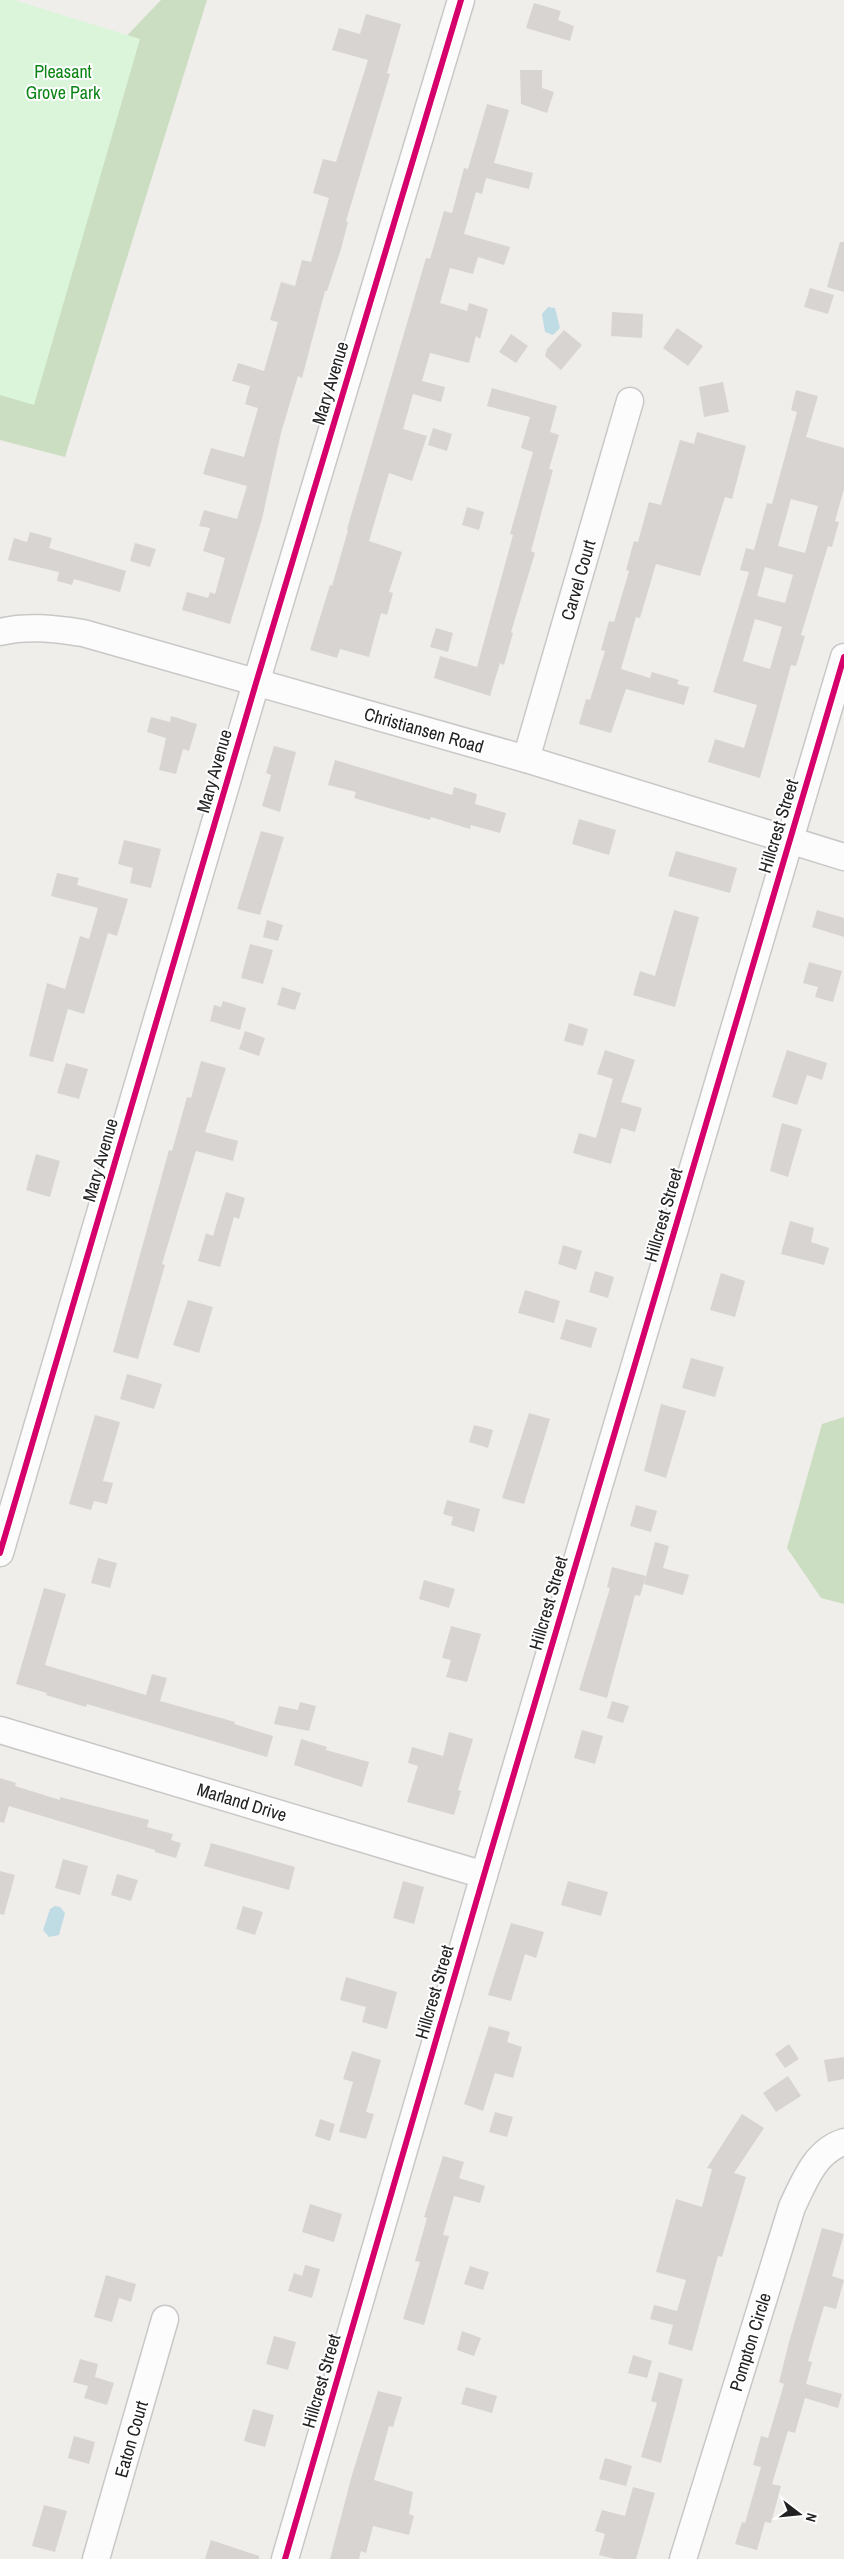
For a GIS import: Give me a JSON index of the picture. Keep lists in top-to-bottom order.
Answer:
{
  "streets": {
    "street": [
      "Mary Avenue",
      "Carvel Court",
      "Christiansen Road",
      "Hillcrest Street",
      "Marland Drive",
      "Pompton Circle",
      "Eaton Court"
    ]
  },
  "crossings": [
    ["Mary Avenue", "Christiansen Road"],
    ["Carvel Court", "Christiansen Road"],
    ["Christiansen Road", "Hillcrest Street"],
    ["Hillcrest Street", "Marland Drive"]
  ],
  "parks": ["Pleasant Grove Park"],
  "north": "right"
}
